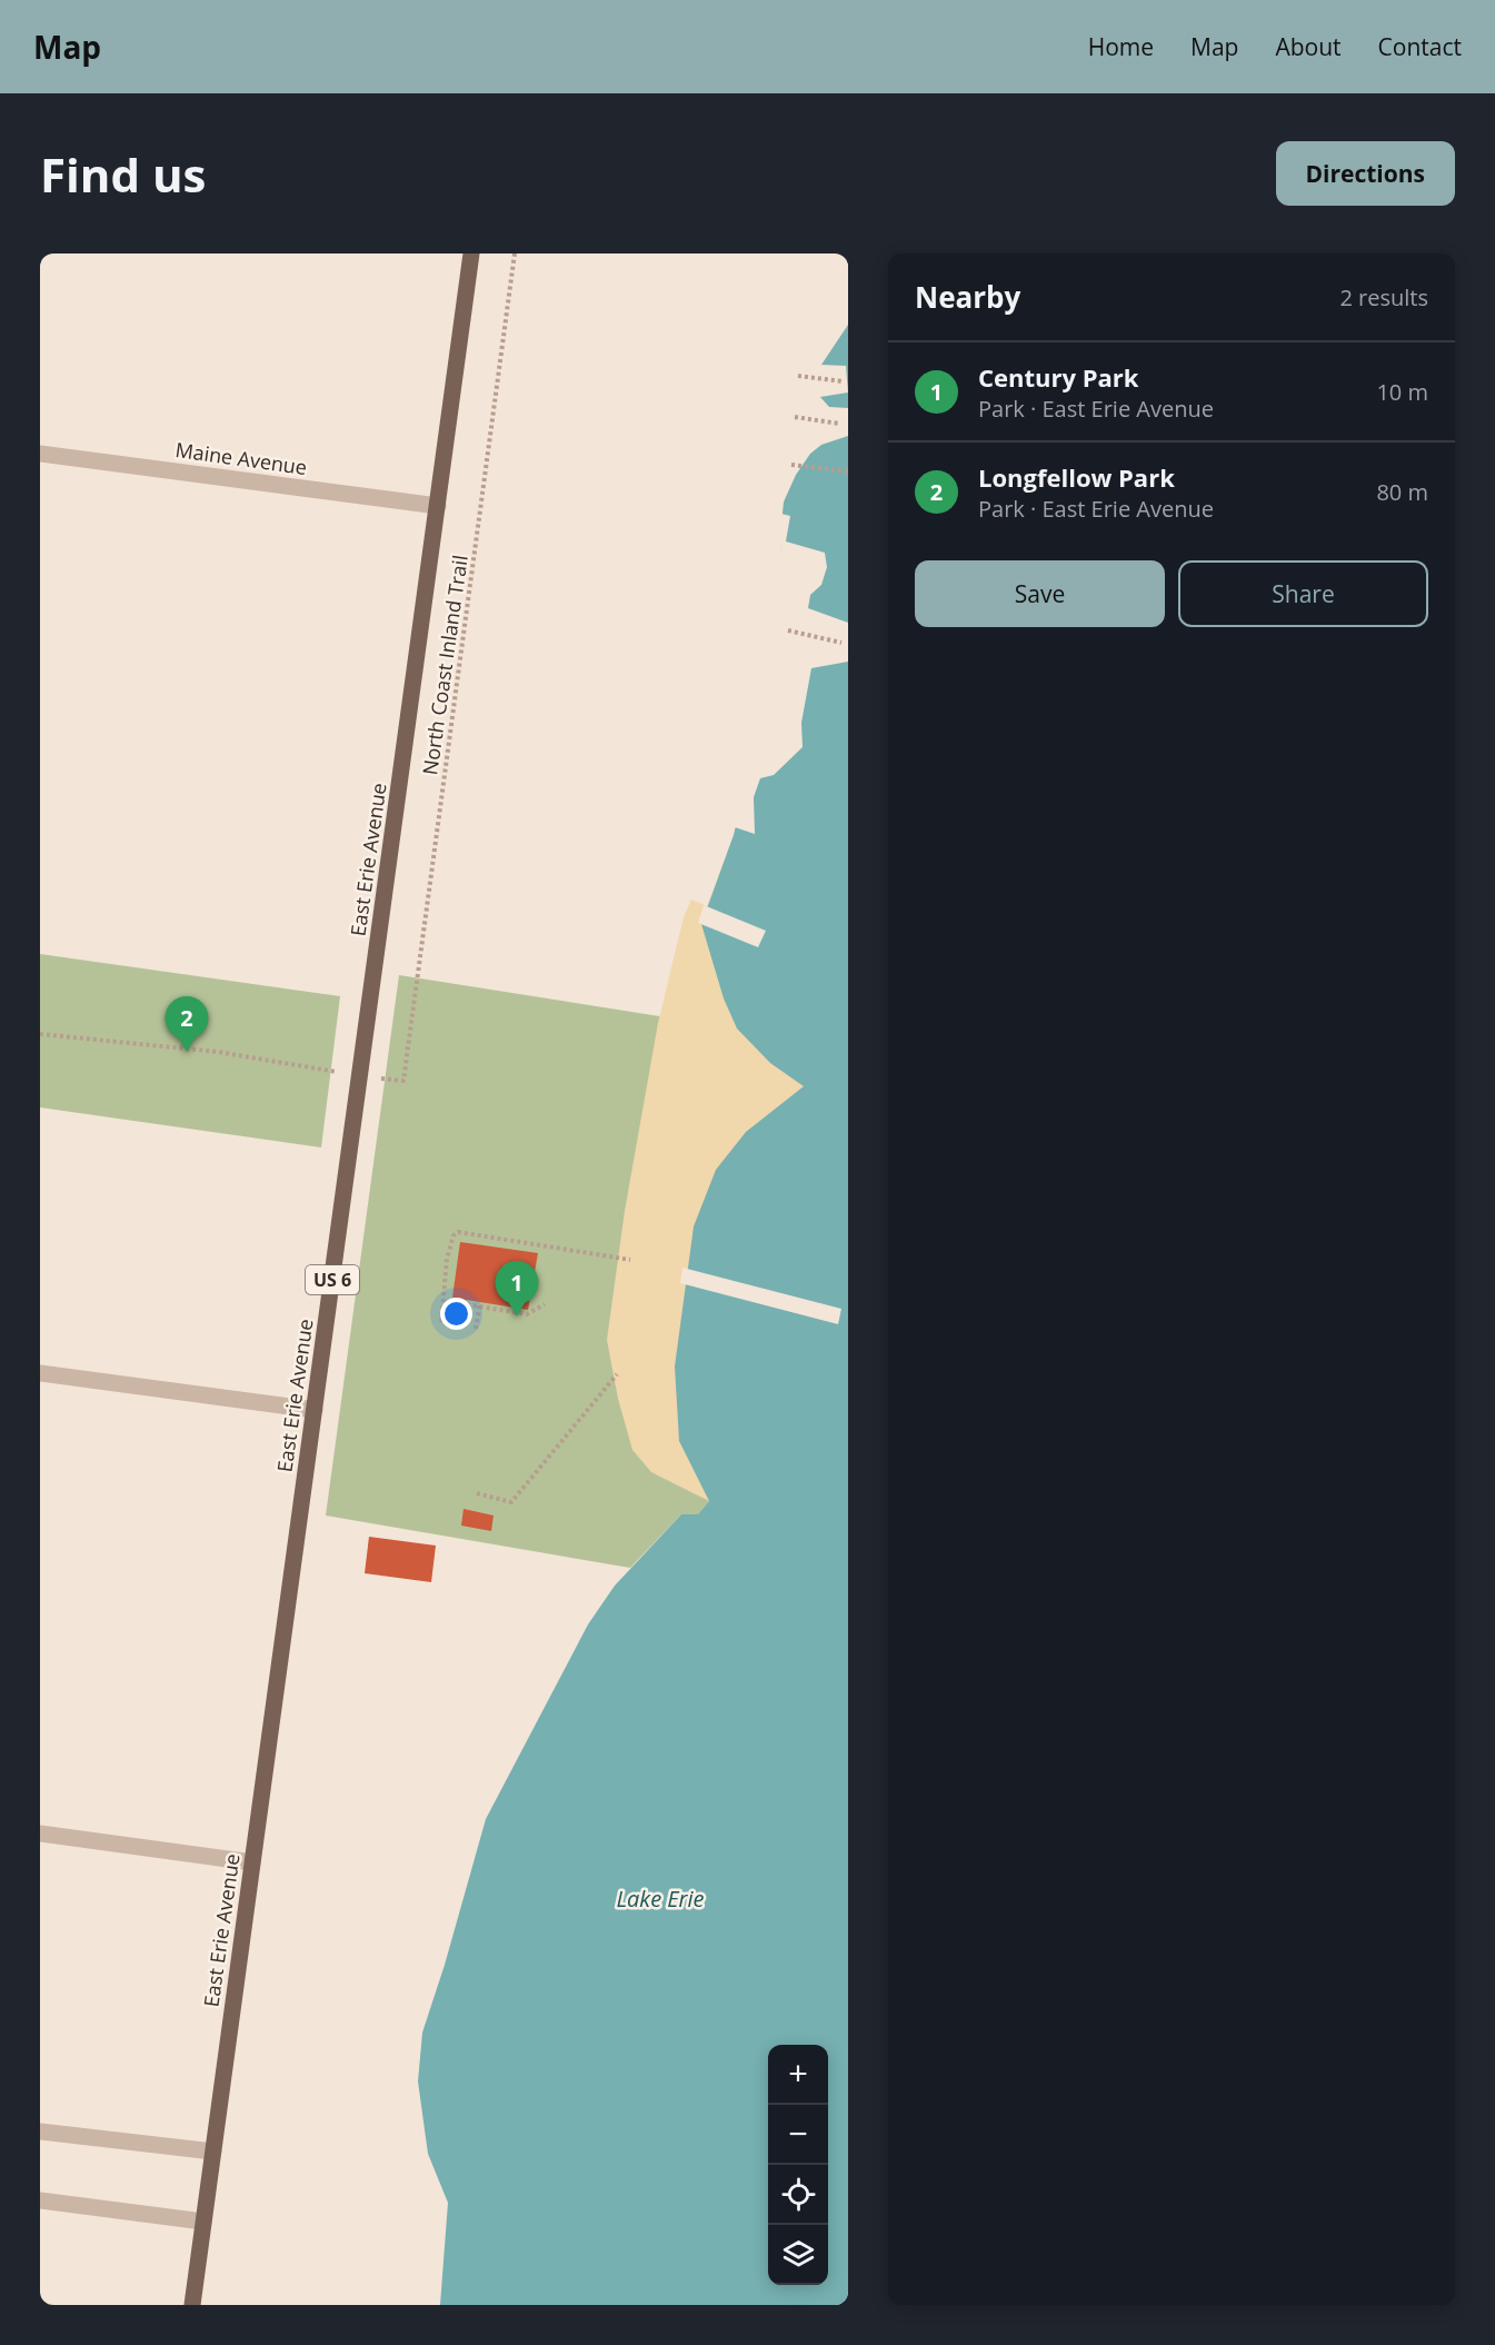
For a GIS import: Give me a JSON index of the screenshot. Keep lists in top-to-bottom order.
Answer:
{
  "streets": {
    "main road": ["East Erie Avenue", "US 6"],
    "street": ["Maine Avenue"],
    "path": ["North Coast Inland Trail"]
  },
  "crossings": [
    ["Maine Avenue", "East Erie Avenue"]
  ],
  "water": ["Lake Erie"],
  "page": {
    "header": "Map",
    "nav": [
      "Home",
      "Map",
      "About",
      "Contact"
    ],
    "buttons": [
      "Directions",
      ["Save", "Share"]
    ],
    "title": "Find us",
    "heading": ["Nearby", "2 results"],
    "list": [
      {
        "mark": "1",
        "name": "Century Park",
        "note": "Park · East Erie Avenue",
        "value": "10 m"
      },
      {
        "mark": "2",
        "name": "Longfellow Park",
        "note": "Park · East Erie Avenue",
        "value": "80 m"
      }
    ],
    "pins": ["2", "1"],
    "map_buttons": ["+", "−"]
  }
}
